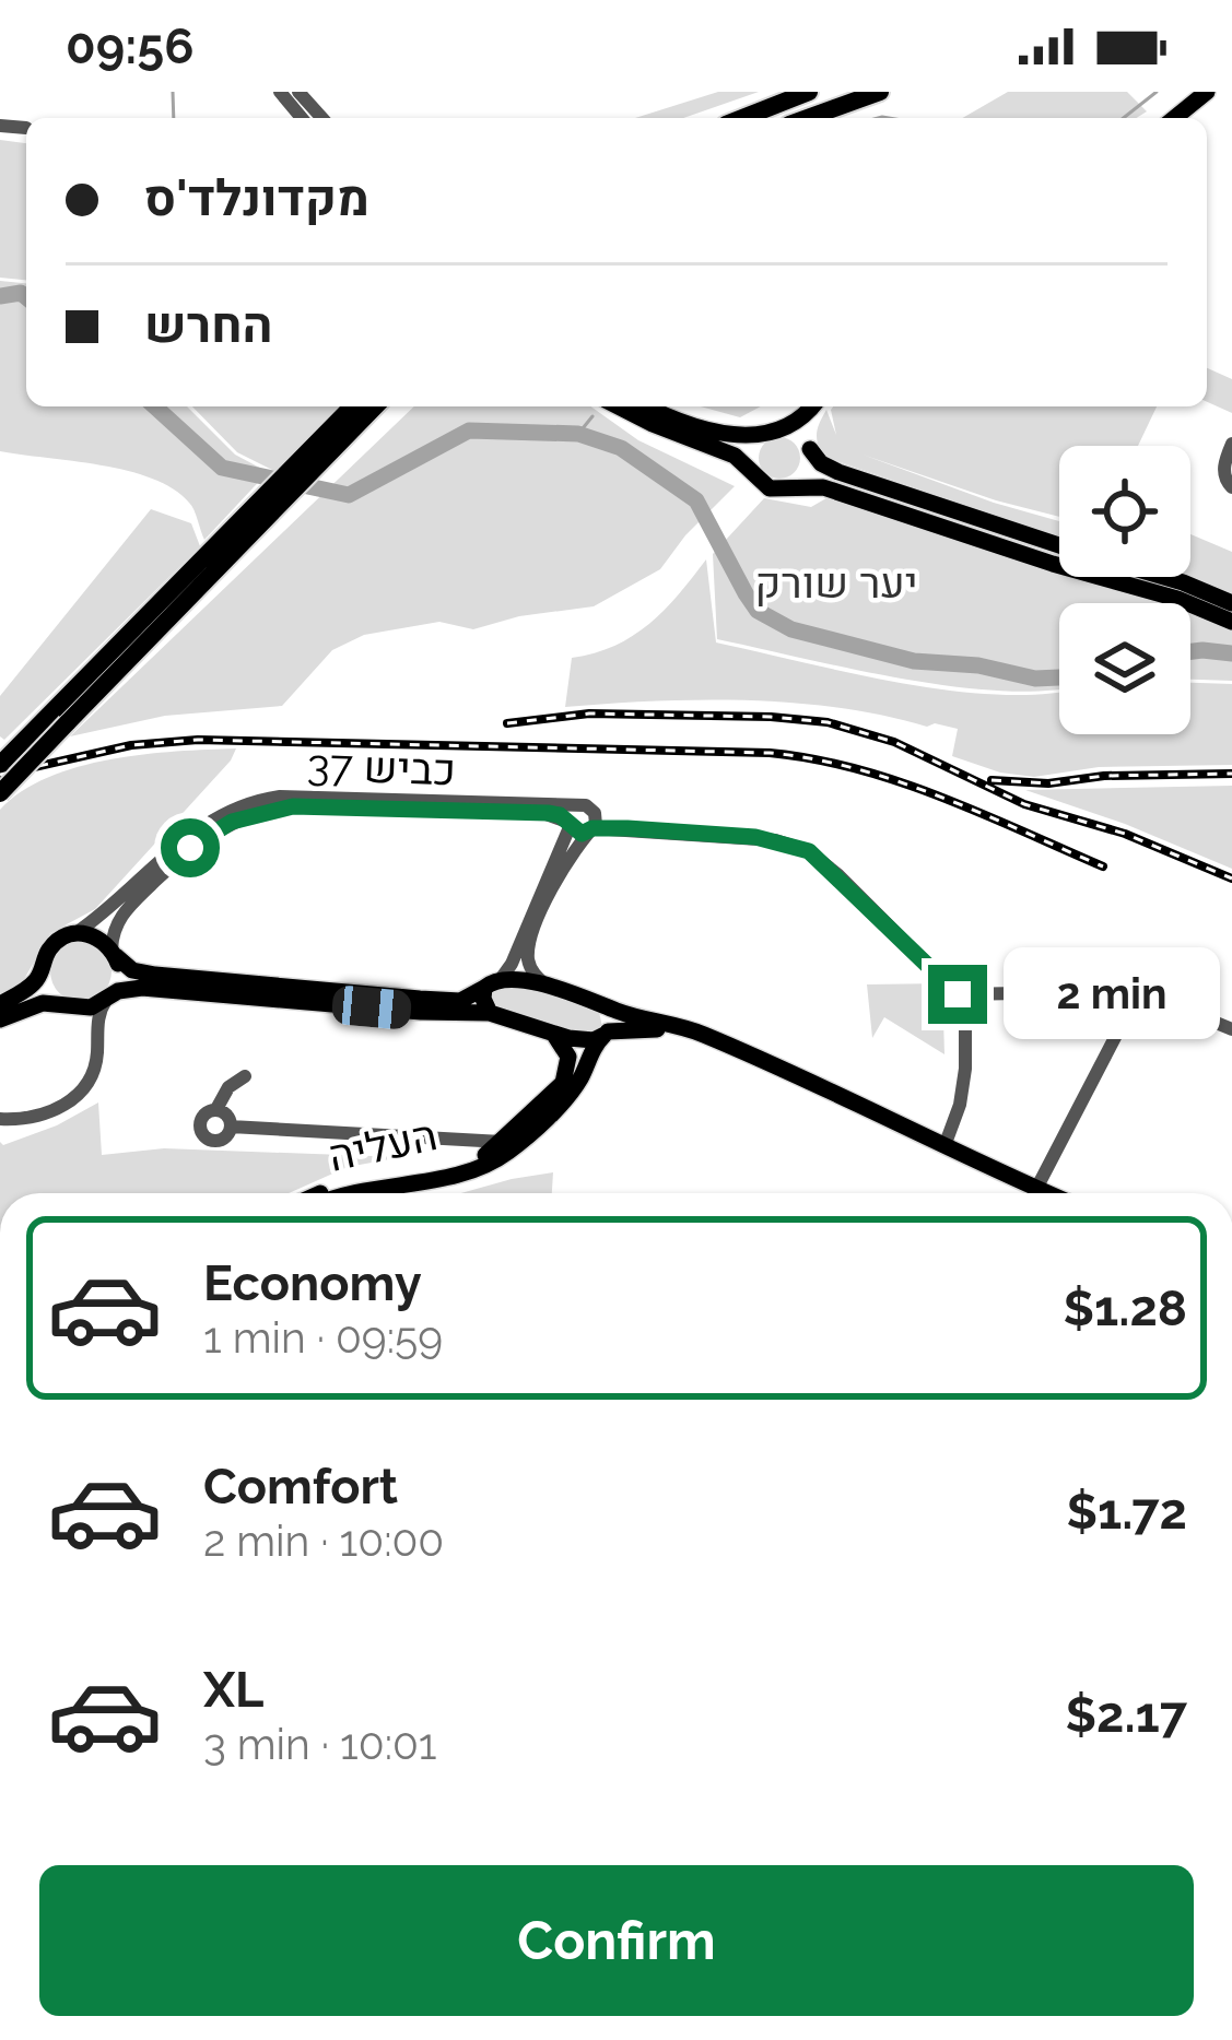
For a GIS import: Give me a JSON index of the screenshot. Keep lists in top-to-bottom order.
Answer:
{
  "streets": {
    "main road": ["העליה"],
    "street": ["כביש 37"]
  },
  "parks": ["יער שורק"],
  "page": {
    "status": "09:56",
    "banner": ["מקדונלד'ס", "החרש"],
    "bubble": "2 min",
    "list": [
      {
        "name": "Economy",
        "note": "1 min · 09:59",
        "value": "$1.28"
      },
      {
        "name": "Comfort",
        "note": "2 min · 10:00",
        "value": "$1.72"
      },
      {
        "name": "XL",
        "note": "3 min · 10:01",
        "value": "$2.17"
      }
    ],
    "buttons": "Confirm"
  }
}
